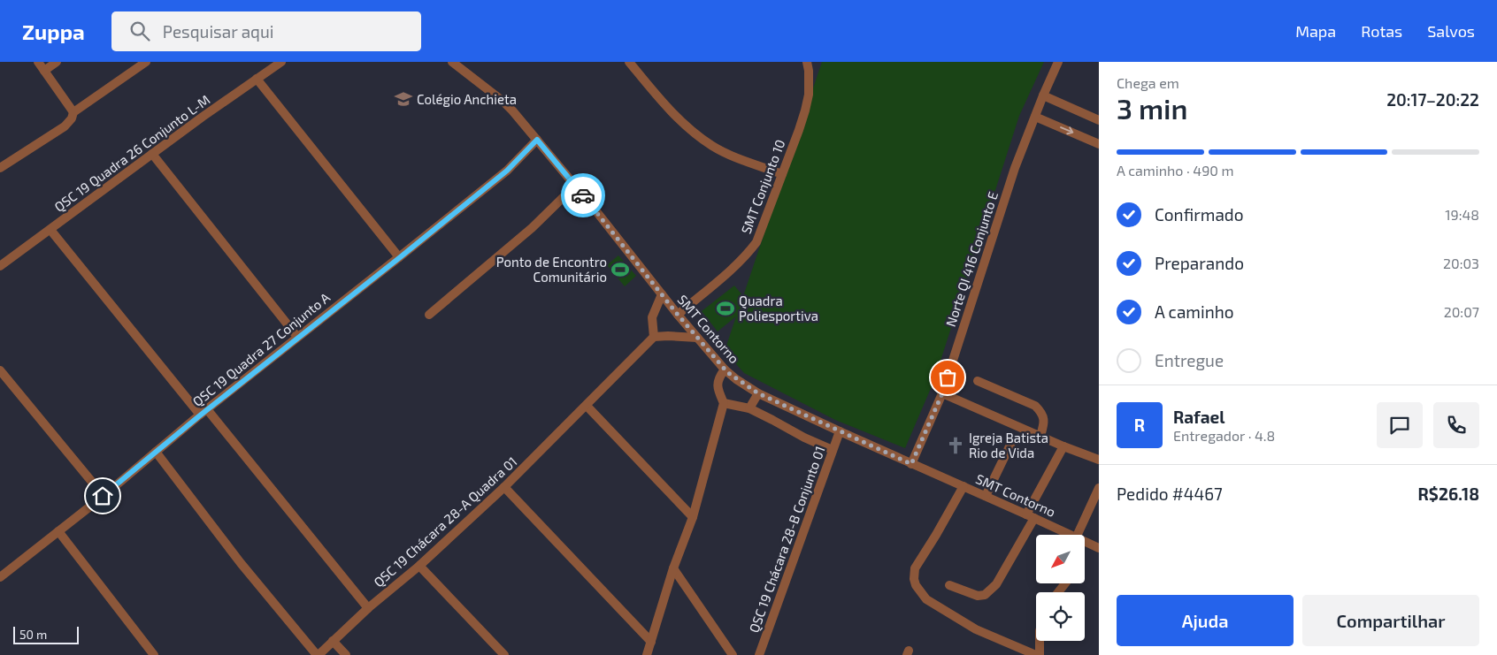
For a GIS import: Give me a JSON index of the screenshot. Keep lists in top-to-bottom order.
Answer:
{
  "streets": {
    "street": [
      "QSC 19 Quadra 26 Conjunto L-M",
      "SMT Conjunto 10",
      "Norte QI 416 Conjunto E",
      "SMT Contorno",
      "QSC 19 Quadra 27 Conjunto A",
      "QSC 19 Chácara 28-A Quadra 01",
      "QSC 19 Chácara 28-B Conjunto 01"
    ]
  },
  "crossings": [
    ["SMT Conjunto 10", "SMT Contorno"],
    ["Norte QI 416 Conjunto E", "SMT Contorno"],
    ["SMT Contorno", "QSC 19 Quadra 27 Conjunto A"],
    ["SMT Contorno", "QSC 19 Chácara 28-B Conjunto 01"]
  ],
  "places": {
    "school or university": ["Colégio Anchieta"],
    "sports": ["Ponto de Encontro Comunitário", "Quadra Poliesportiva"],
    "church": ["Igreja Batista Rio de Vida"]
  },
  "scale_bar": "50 m",
  "north": "bottom left",
  "page": {
    "header": "Zuppa",
    "search": "Pesquisar aqui",
    "nav": ["Mapa", "Rotas", "Salvos"],
    "heading": ["3 min", "Chega em", "20:17–20:22"],
    "panel": [
      "Rafael",
      "Entregador · 4.8",
      "Pedido #4467",
      "R$26.18"
    ],
    "bar": "A caminho · 490 m",
    "list": [
      ["Confirmado", "19:48"],
      ["Preparando", "20:03"],
      ["A caminho", "20:07"],
      "Entregue"
    ],
    "round": "R",
    "buttons": ["Ajuda", "Compartilhar"],
    "scale": "50 m"
  }
}
